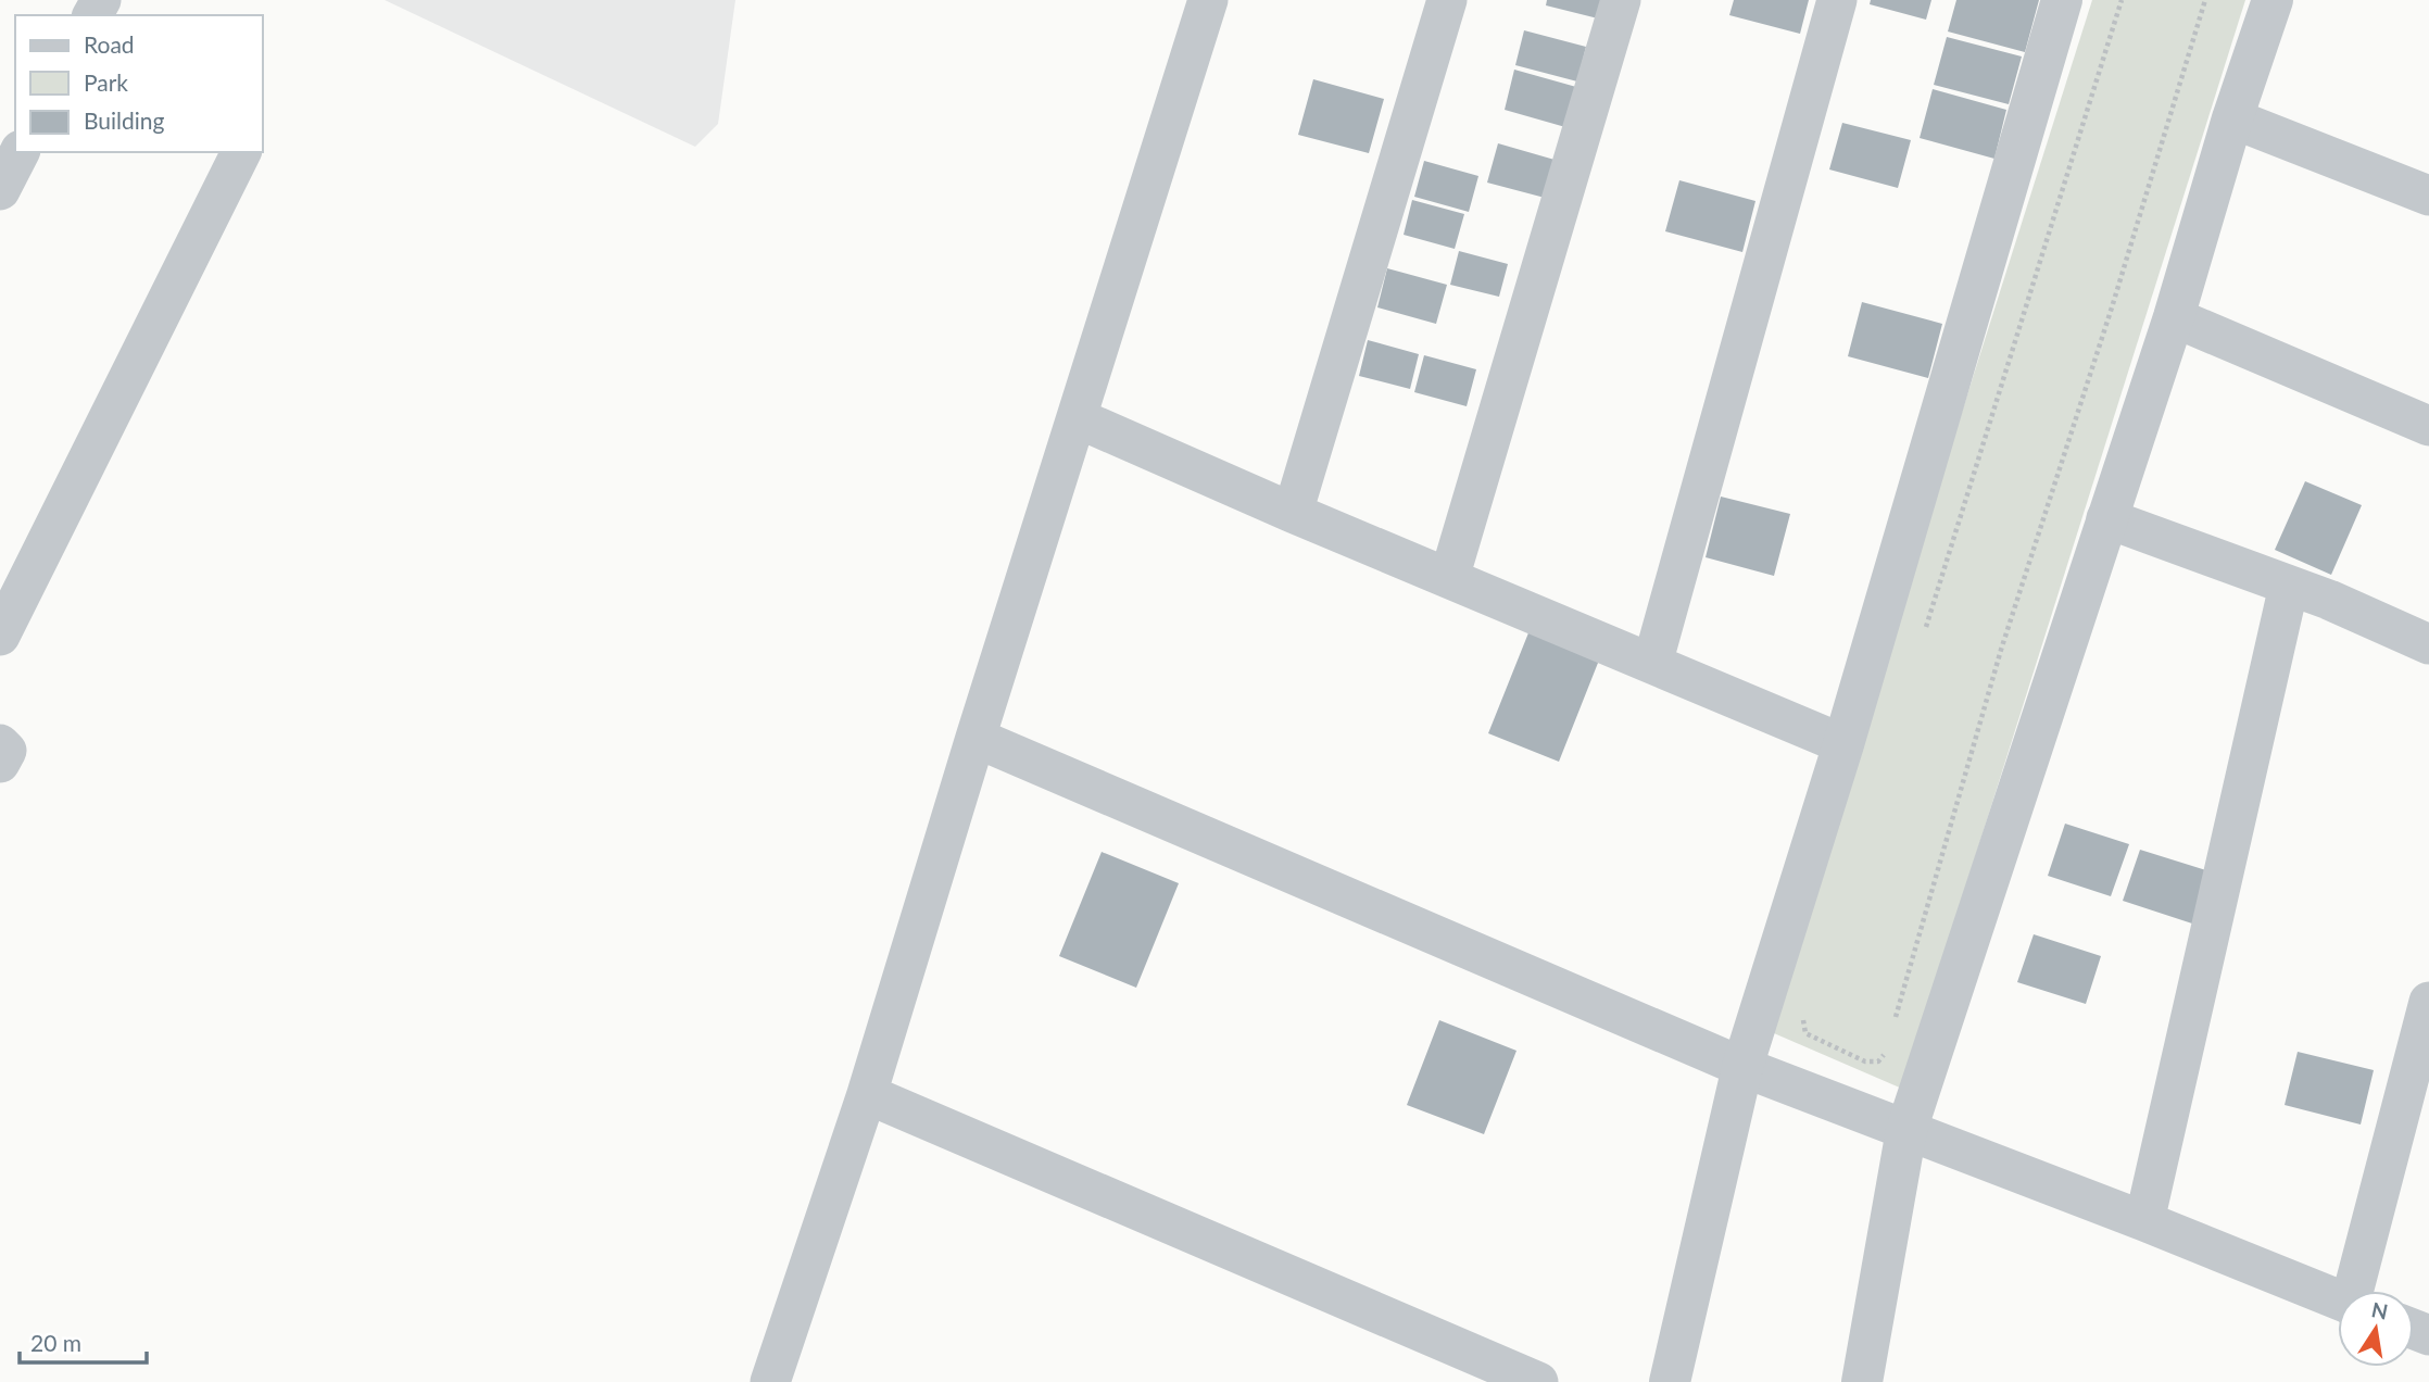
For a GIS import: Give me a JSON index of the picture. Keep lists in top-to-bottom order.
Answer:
{
  "legend": ["Road", "Park", "Building"],
  "scale_bar": "20 m",
  "north": "top"
}
